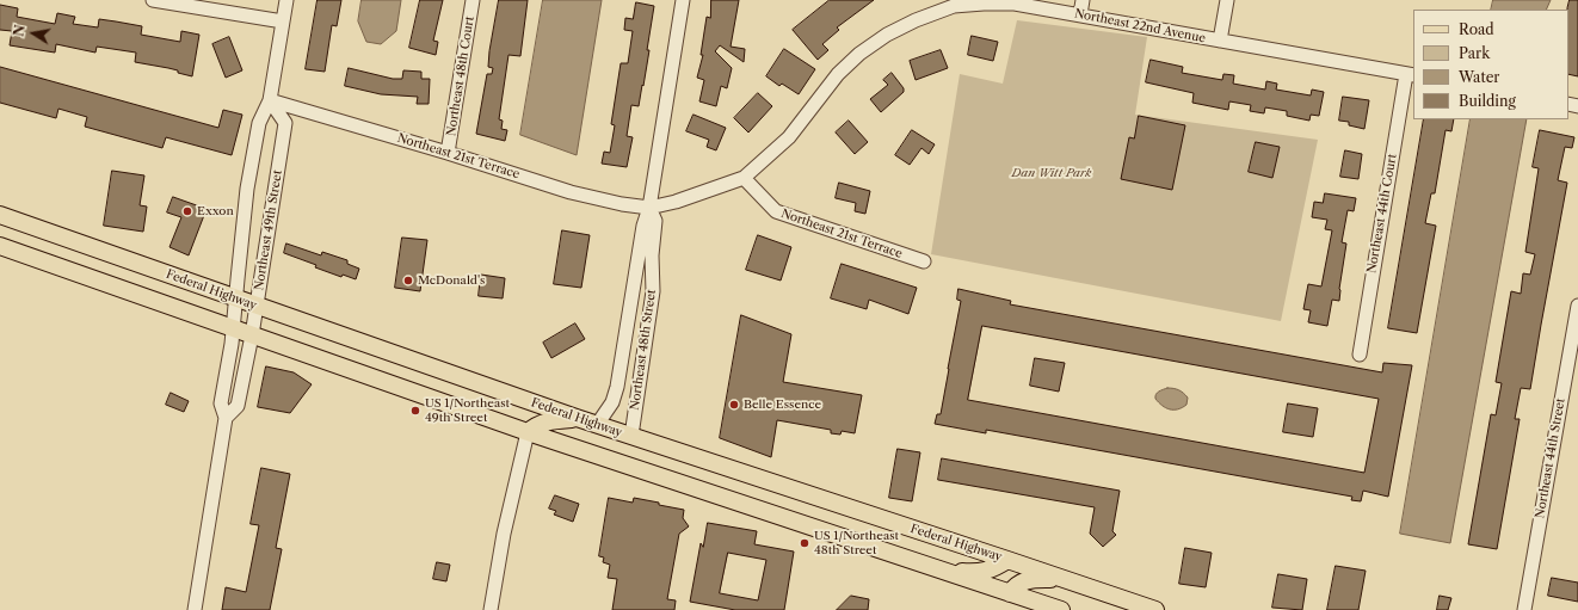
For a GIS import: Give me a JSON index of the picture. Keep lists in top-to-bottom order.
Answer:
{
  "streets": {
    "main road": ["Federal Highway"],
    "street": [
      "Northeast 22nd Avenue",
      "Northeast 48th Court",
      "Northeast 21st Terrace",
      "Northeast 44th Court",
      "Northeast 49th Street",
      "Northeast 48th Street",
      "Northeast 44th Street"
    ]
  },
  "crossings": [
    ["Northeast 22nd Avenue", "Northeast 21st Terrace"],
    ["Northeast 22nd Avenue", "Northeast 44th Court"],
    ["Northeast 22nd Avenue", "Northeast 48th Street"],
    ["Northeast 48th Court", "Northeast 21st Terrace"],
    ["Northeast 21st Terrace", "Northeast 49th Street"],
    ["Northeast 21st Terrace", "Northeast 48th Street"],
    ["Northeast 49th Street", "Federal Highway"],
    ["Federal Highway", "Northeast 48th Street"]
  ],
  "parks": ["Dan Witt Park"],
  "places": [
    "Exxon",
    "McDonald's",
    "Belle Essence",
    "US 1/Northeast 49th Street",
    "US 1/Northeast 48th Street"
  ],
  "legend": [
    "Road",
    "Park",
    "Water",
    "Building"
  ],
  "north": "left"
}
